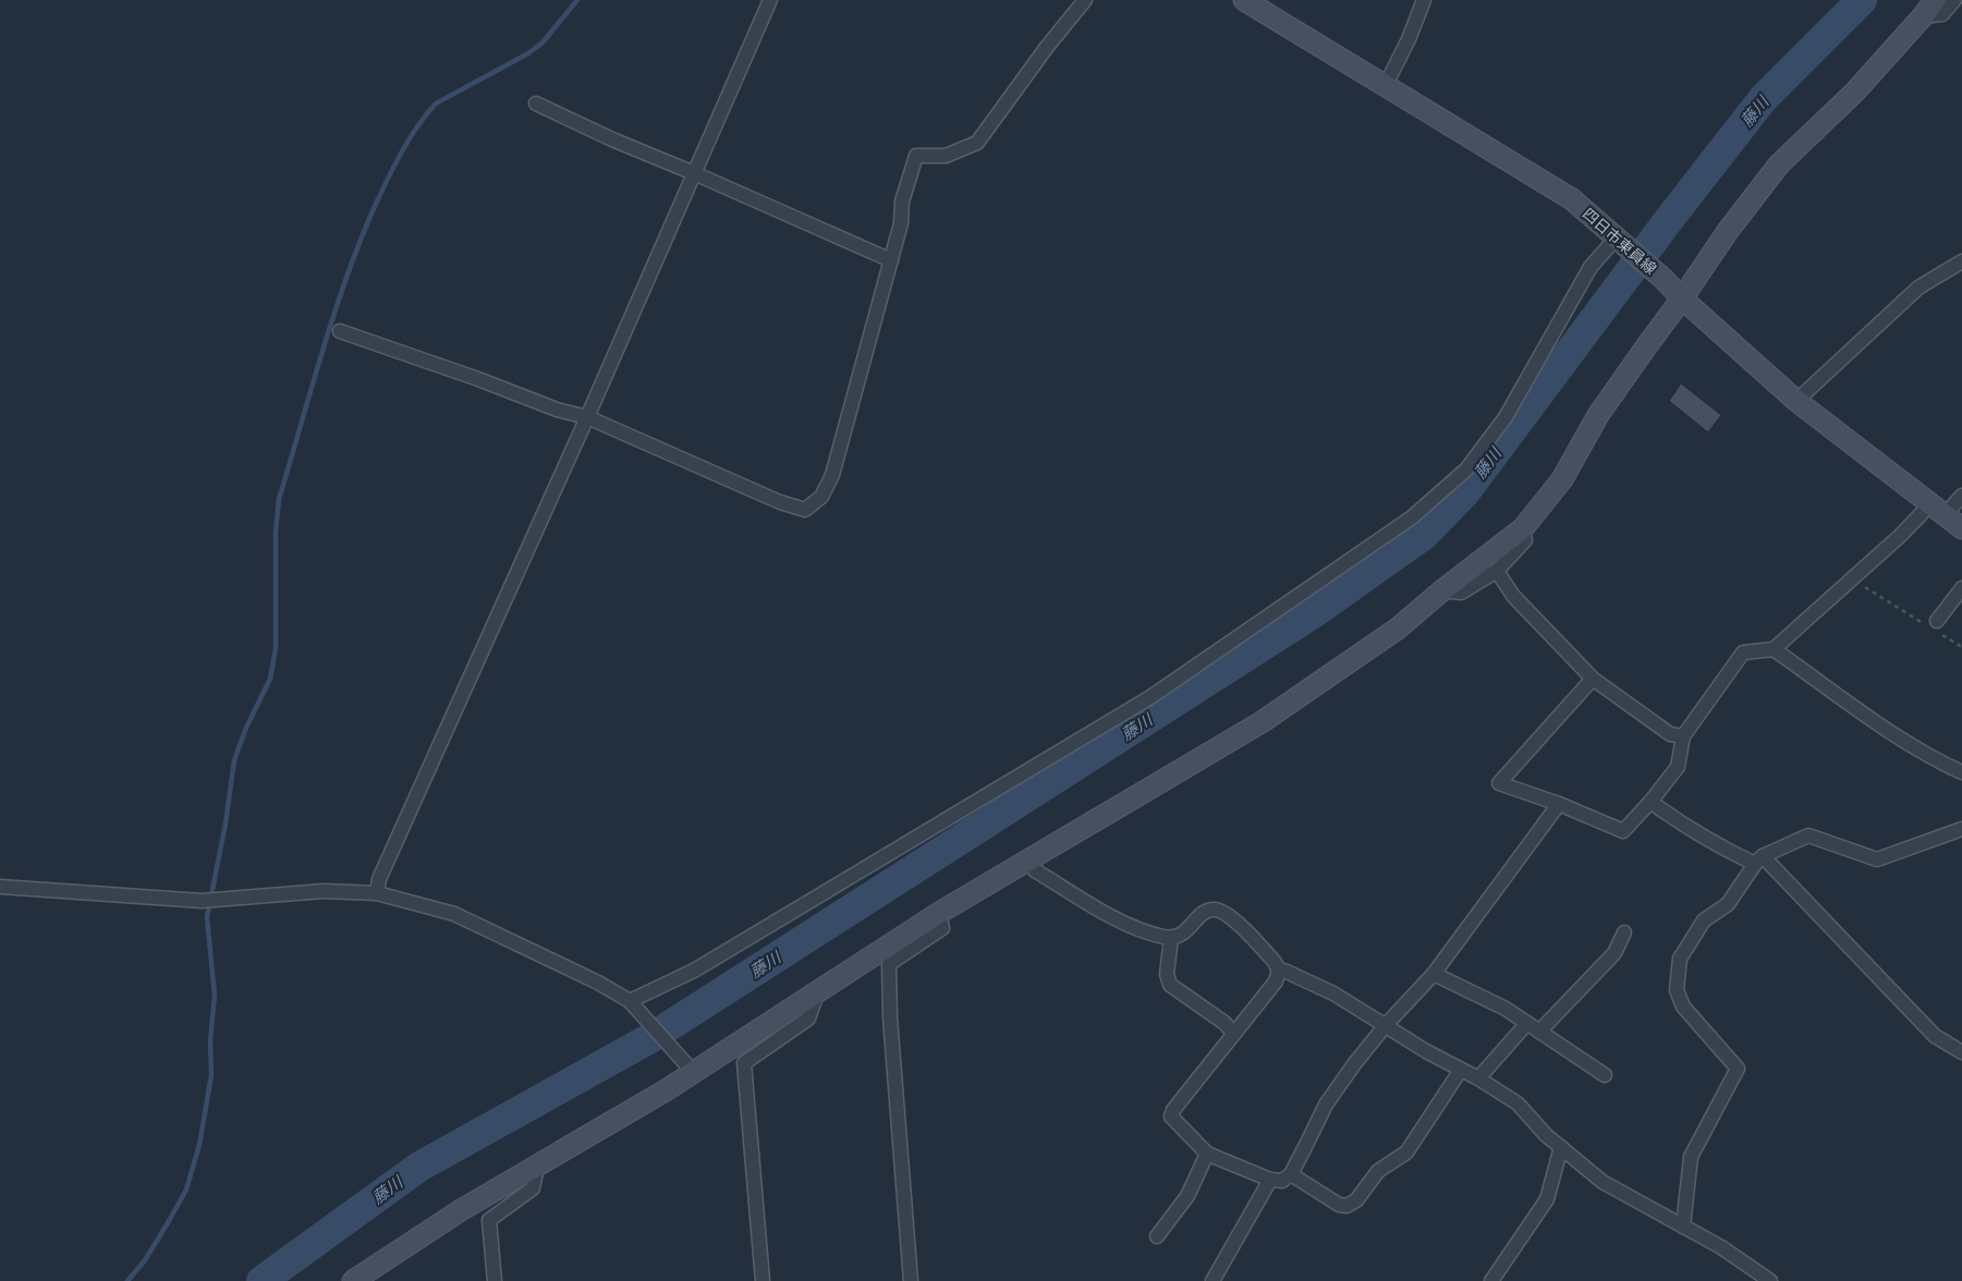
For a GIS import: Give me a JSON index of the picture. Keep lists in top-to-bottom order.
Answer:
{
  "streets": {
    "street": ["四日市東員線"]
  },
  "water": ["藤川"]
}
